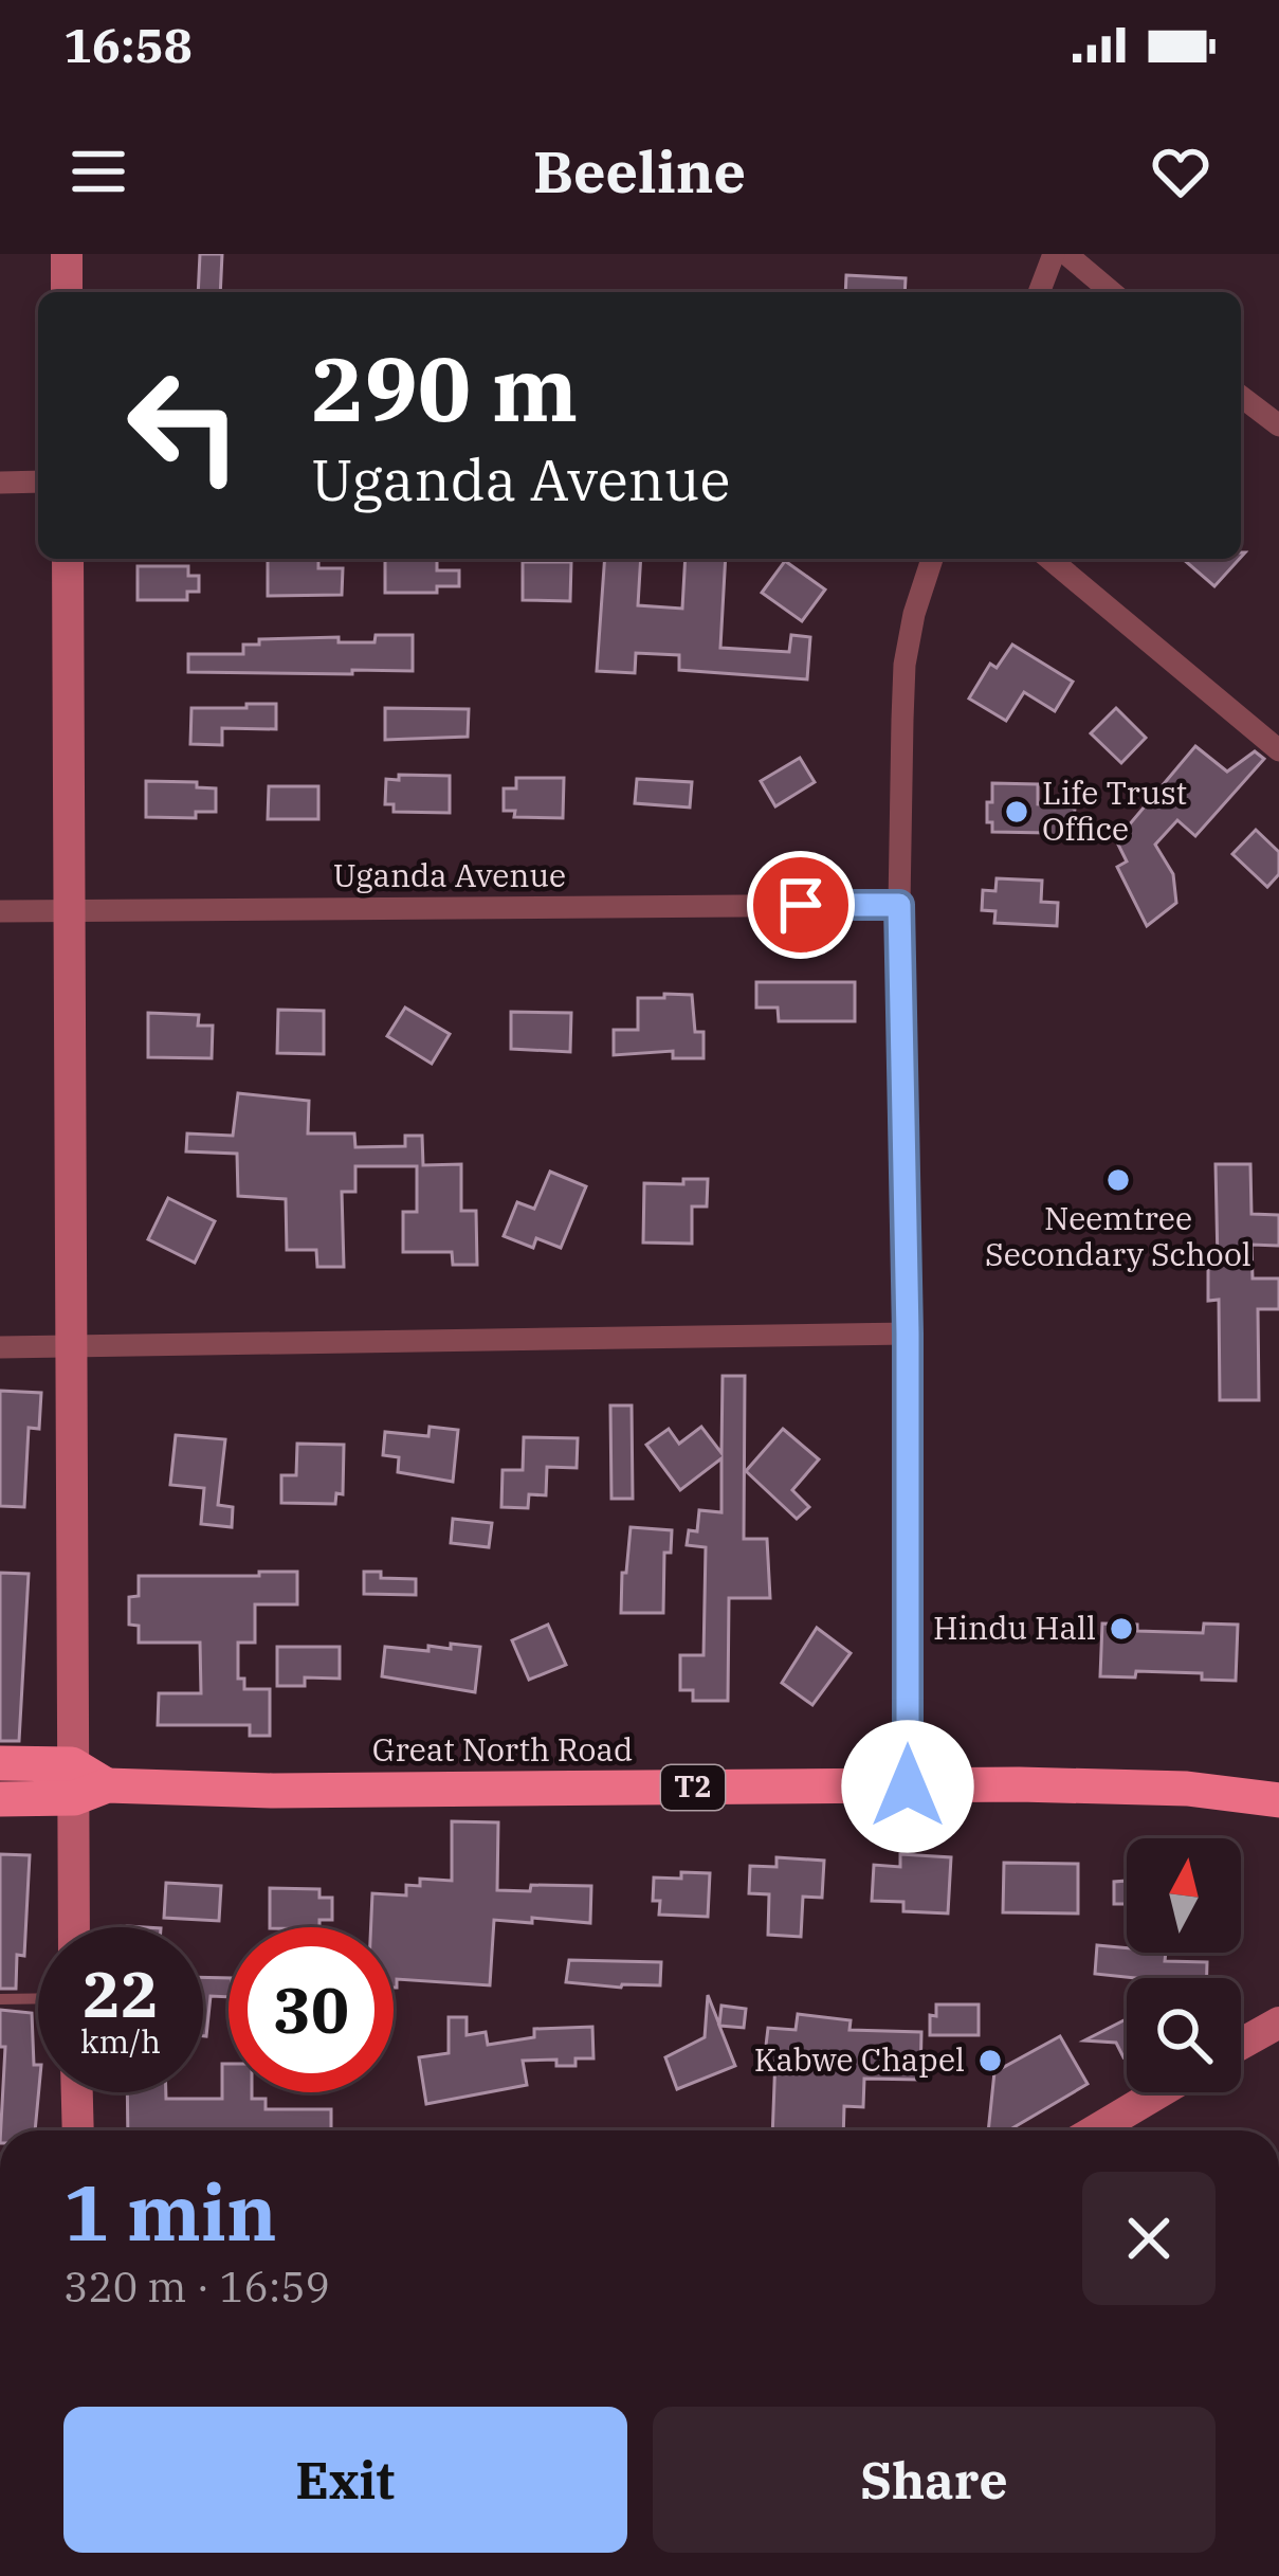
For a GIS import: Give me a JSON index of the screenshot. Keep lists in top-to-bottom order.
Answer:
{
  "streets": {
    "highway": ["Great North Road", "T2"],
    "street": ["Uganda Avenue"]
  },
  "places": [
    "Life Trust Office",
    "Neemtree Secondary School",
    "Hindu Hall",
    "Kabwe Chapel"
  ],
  "north": "top",
  "page": {
    "status": "16:58",
    "header": "Beeline",
    "turn": ["290 m", "Uganda Avenue"],
    "speed": "22 km/h",
    "limit": "30",
    "heading": ["1 min", "320 m · 16:59"],
    "buttons": ["Exit", "Share"]
  }
}
